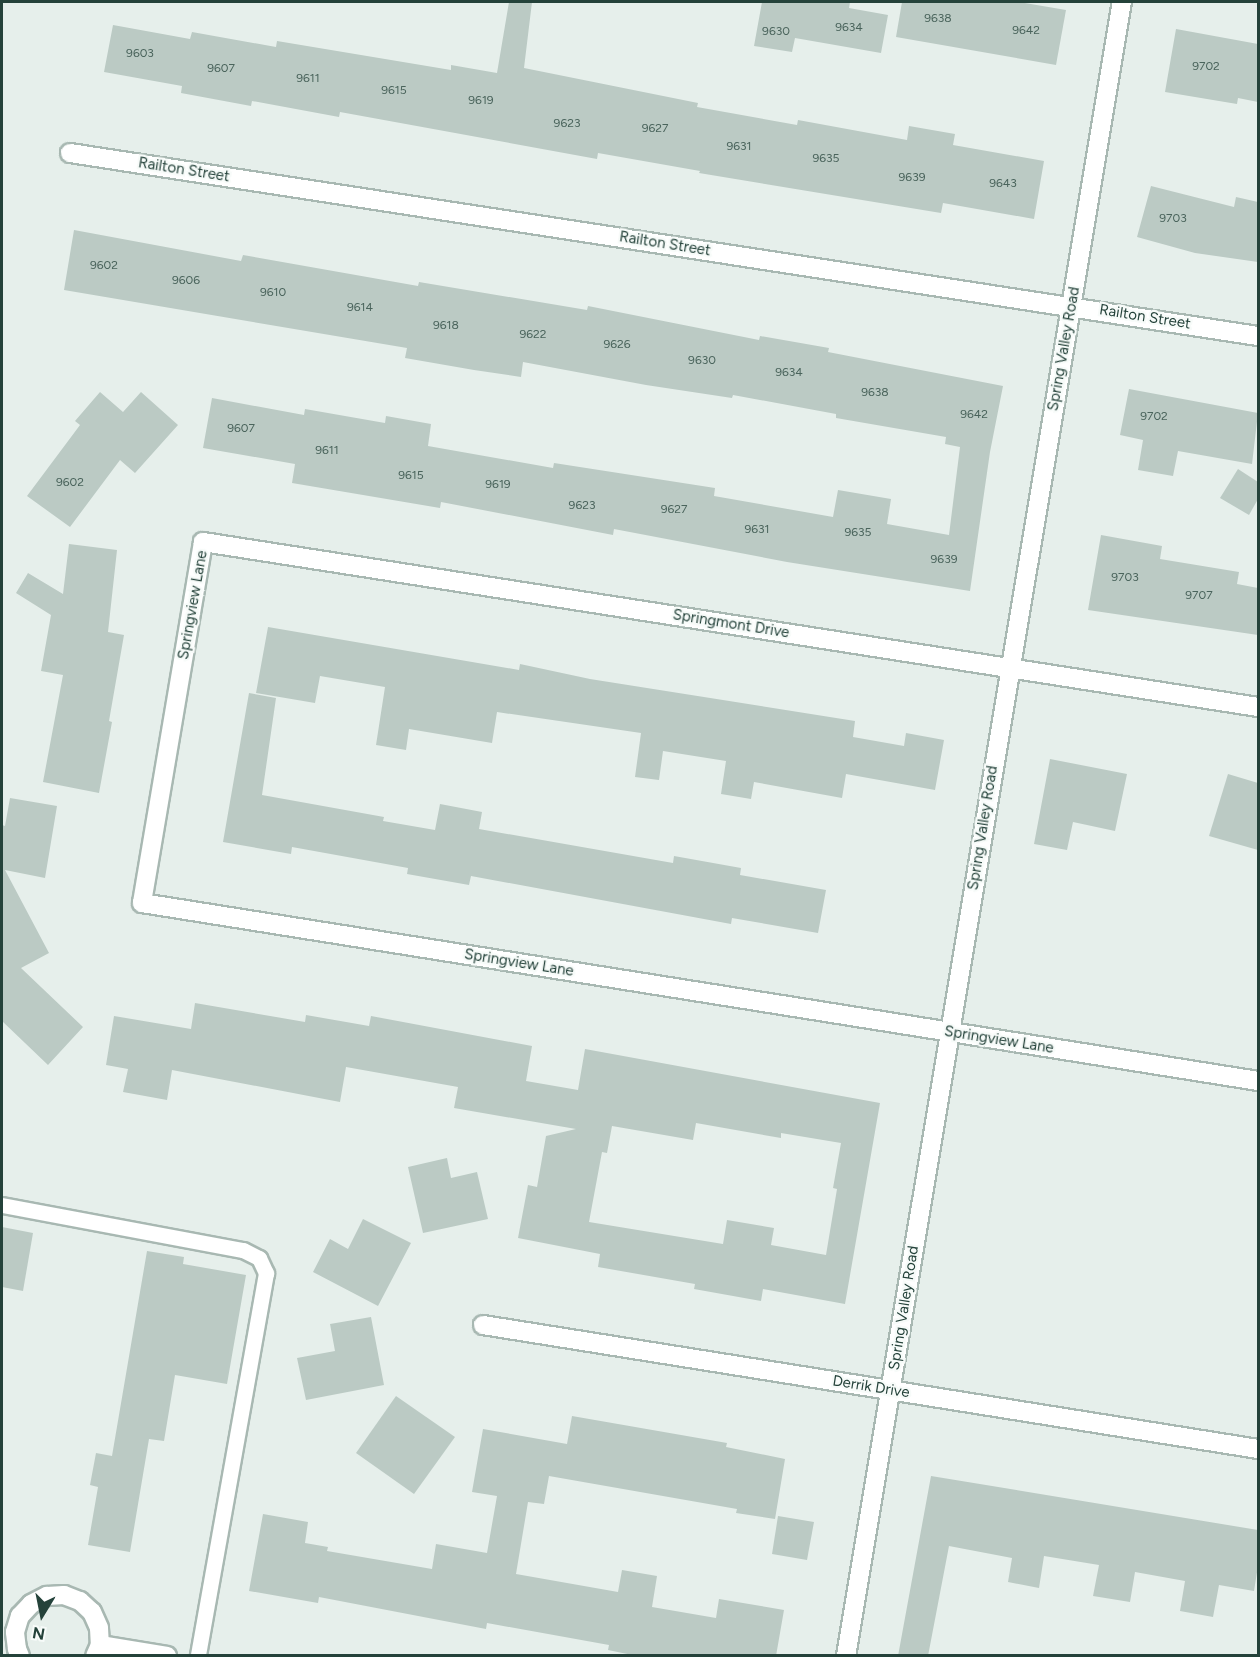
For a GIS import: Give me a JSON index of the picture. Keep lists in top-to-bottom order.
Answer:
{
  "streets": {
    "street": [
      "Railton Street",
      "Spring Valley Road",
      "Springview Lane",
      "Springmont Drive",
      "Derrik Drive"
    ]
  },
  "crossings": [
    ["Railton Street", "Spring Valley Road"],
    ["Spring Valley Road", "Springview Lane"],
    ["Spring Valley Road", "Springmont Drive"],
    ["Spring Valley Road", "Derrik Drive"],
    ["Springview Lane", "Springmont Drive"]
  ],
  "house_numbers": [
    "9638",
    "9634",
    "9642",
    "9630",
    "9603",
    "9702",
    "9607",
    "9611",
    "9615",
    "9619",
    "9623",
    "9627",
    "9631",
    "9635",
    "9639",
    "9643",
    "9703",
    "9602",
    "9606",
    "9610",
    "9614",
    "9618",
    "9622",
    "9626",
    "9630",
    "9634",
    "9638",
    "9642",
    "9702",
    "9607",
    "9611",
    "9615",
    "9602",
    "9619",
    "9623",
    "9627",
    "9631",
    "9635",
    "9639",
    "9703",
    "9707"
  ],
  "north": "bottom"
}
